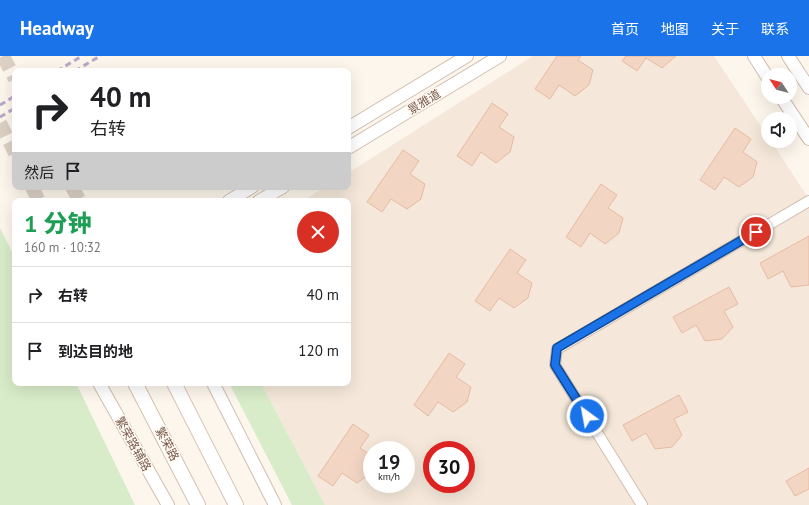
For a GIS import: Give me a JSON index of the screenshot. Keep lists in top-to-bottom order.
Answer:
{
  "streets": {
    "main road": ["繁荣路"],
    "street": ["景雅道", "繁荣路辅路"]
  },
  "north": "top left",
  "page": {
    "header": "Headway",
    "nav": [
      "首页",
      "地图",
      "关于",
      "联系"
    ],
    "turn": ["40 m", "右转"],
    "then": "然后",
    "heading": ["1 分钟", "160 m · 10:32"],
    "list": [
      {
        "name": "右转",
        "value": "40 m"
      },
      {
        "name": "到达目的地",
        "value": "120 m"
      }
    ],
    "speed": "19 km/h",
    "limit": "30"
  }
}
